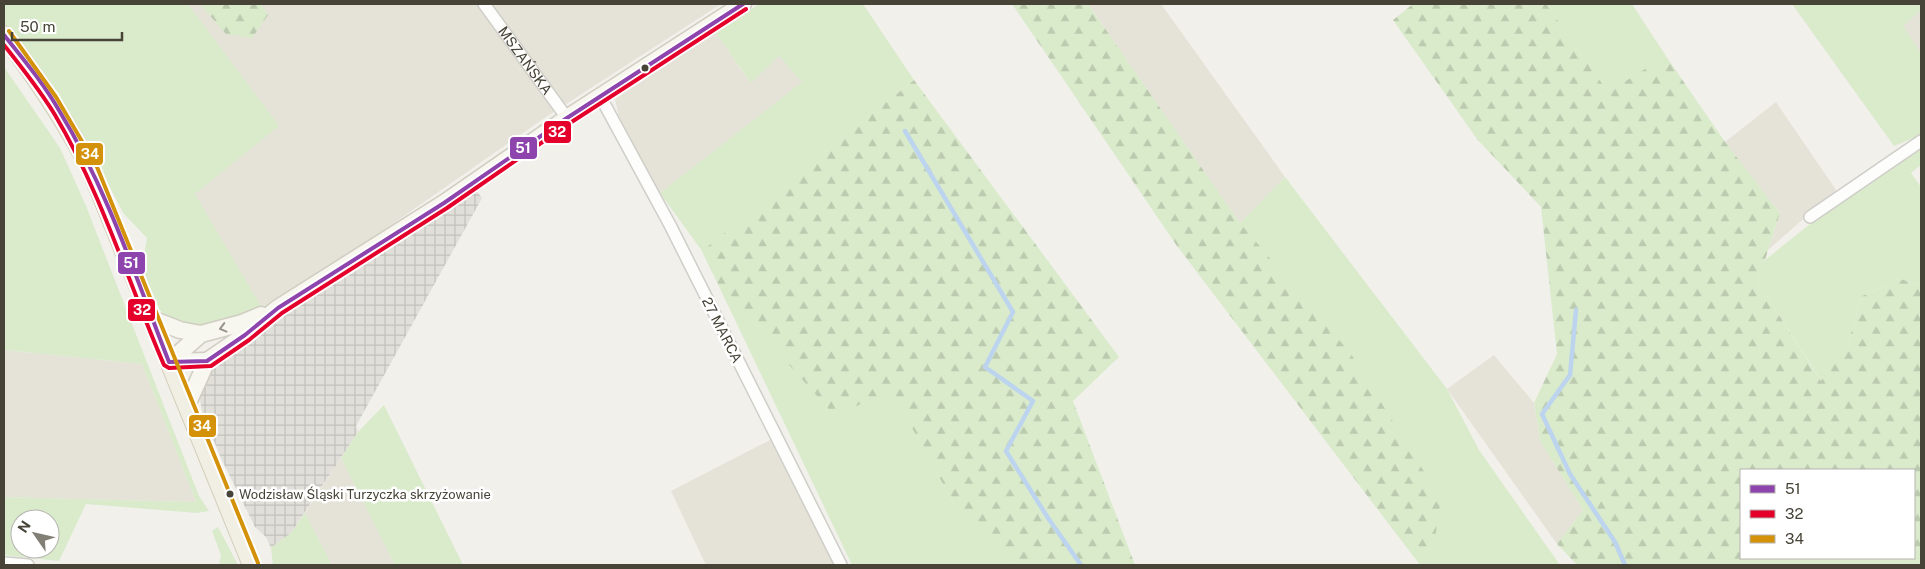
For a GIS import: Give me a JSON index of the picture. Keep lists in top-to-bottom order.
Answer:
{
  "streets": {
    "street": ["MSZAŃSKA", "27 MARCA"]
  },
  "places": ["Wodzisław Śląski Turzyczka skrzyżowanie"],
  "lines": ["transit line 51", "transit line 32", "transit line 34"],
  "legend": ["51", "32", "34"],
  "scale_bar": "50 m",
  "north": "top left"
}
